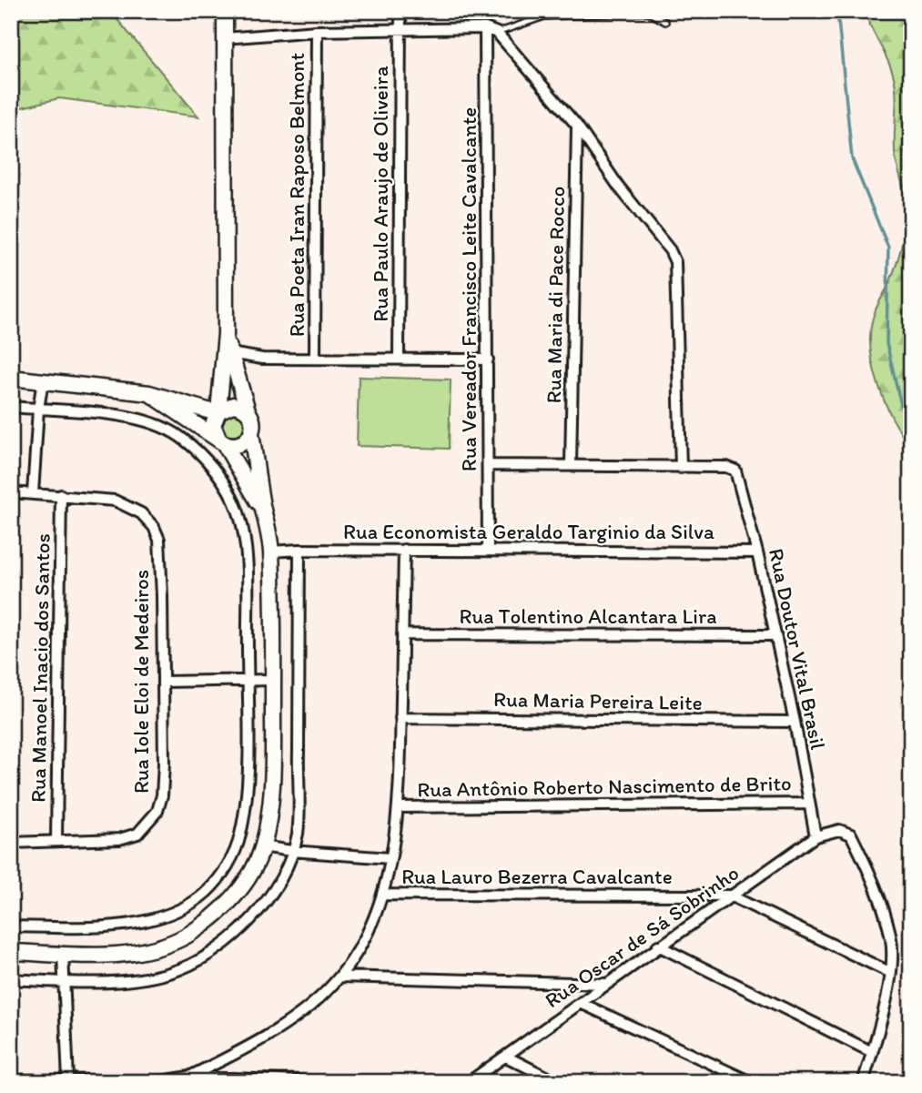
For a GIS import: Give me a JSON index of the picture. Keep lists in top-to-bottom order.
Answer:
{
  "streets": {
    "street": [
      "Rua Paulo Araujo de Oliveira",
      "Rua Poeta Iran Raposo Belmont",
      "Rua Vereador Francisco Leite Cavalcante",
      "Rua Maria di Pace Rocco",
      "Rua Economista Geraldo Targinio da Silva",
      "Rua Tolentino Alcantara Lira",
      "Rua Doutor Vital Brasil",
      "Rua Manoel Inacio dos Santos",
      "Rua Iole Eloi de Medeiros",
      "Rua Maria Pereira Leite",
      "Rua Antônio Roberto Nascimento de Brito",
      "Rua Lauro Bezerra Cavalcante",
      "Rua Oscar de Sá Sobrinho"
    ]
  },
  "crossings": [
    ["Rua Vereador Francisco Leite Cavalcante", "Rua Economista Geraldo Targinio da Silva"],
    ["Rua Economista Geraldo Targinio da Silva", "Rua Doutor Vital Brasil"],
    ["Rua Tolentino Alcantara Lira", "Rua Doutor Vital Brasil"],
    ["Rua Doutor Vital Brasil", "Rua Maria Pereira Leite"],
    ["Rua Doutor Vital Brasil", "Rua Antônio Roberto Nascimento de Brito"],
    ["Rua Doutor Vital Brasil", "Rua Oscar de Sá Sobrinho"],
    ["Rua Manoel Inacio dos Santos", "Rua Iole Eloi de Medeiros"],
    ["Rua Lauro Bezerra Cavalcante", "Rua Oscar de Sá Sobrinho"]
  ]
}
